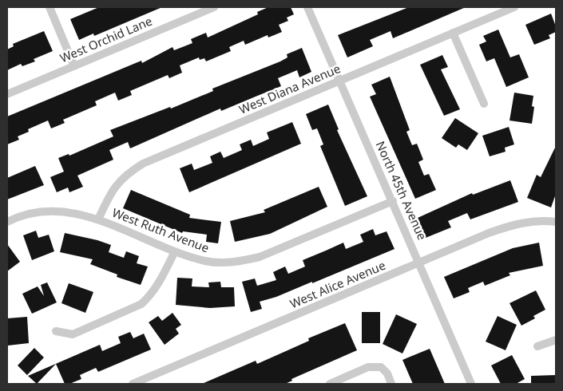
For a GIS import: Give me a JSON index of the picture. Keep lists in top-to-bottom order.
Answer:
{
  "streets": {
    "street": [
      "West Orchid Lane",
      "West Diana Avenue",
      "North 45th Avenue",
      "West Ruth Avenue",
      "West Alice Avenue"
    ]
  },
  "crossings": [
    ["West Diana Avenue", "North 45th Avenue"],
    ["West Diana Avenue", "West Ruth Avenue"],
    ["North 45th Avenue", "West Ruth Avenue"],
    ["North 45th Avenue", "West Alice Avenue"]
  ]
}
